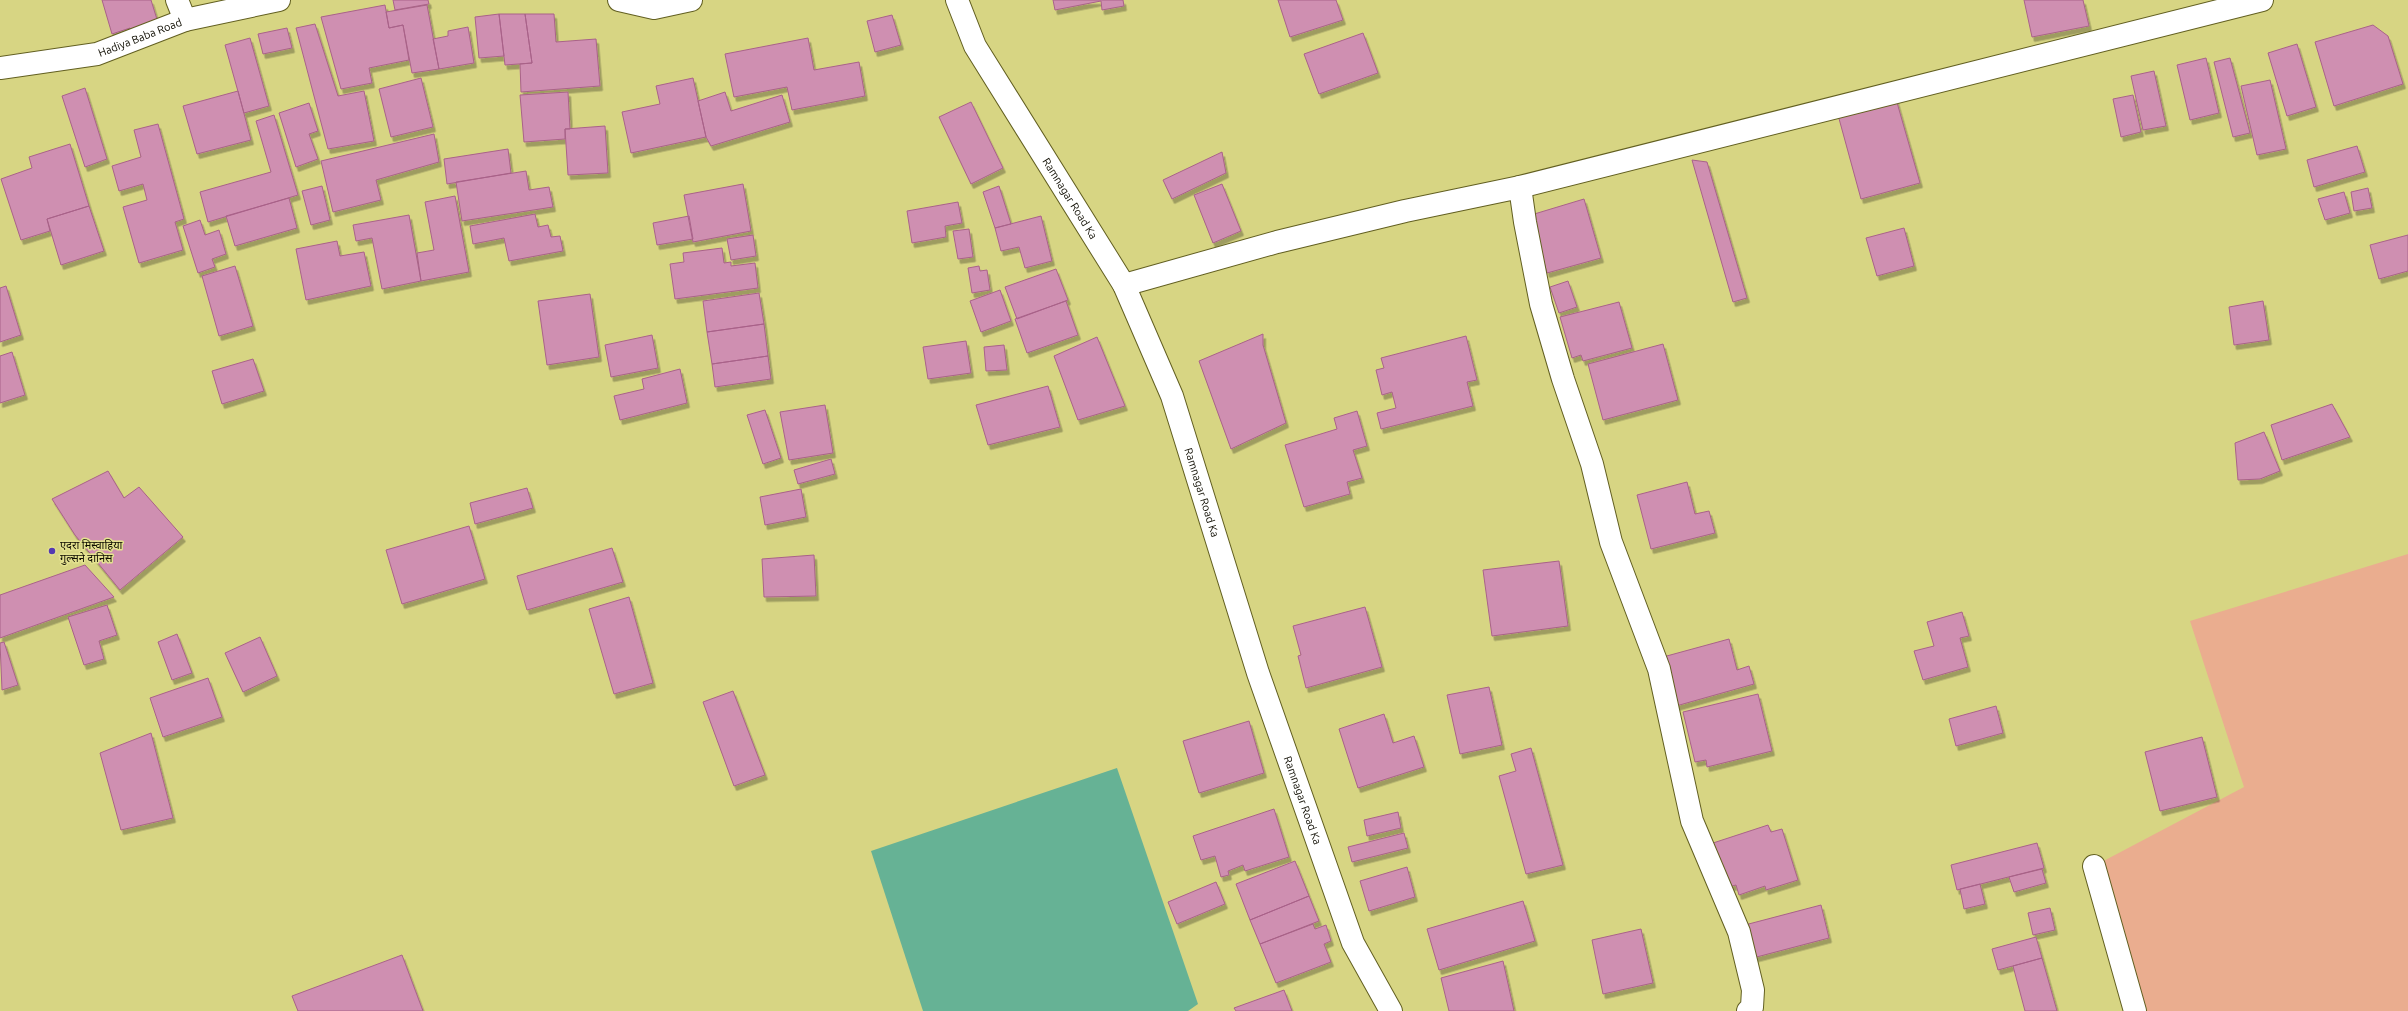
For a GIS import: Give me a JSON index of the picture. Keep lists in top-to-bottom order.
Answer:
{
  "streets": {
    "street": ["Hadiya Baba Road", "Ramnagar Road Ka"]
  },
  "places": ["एदरा मिस्वाहिया गुल्सने दानिस"]
}
